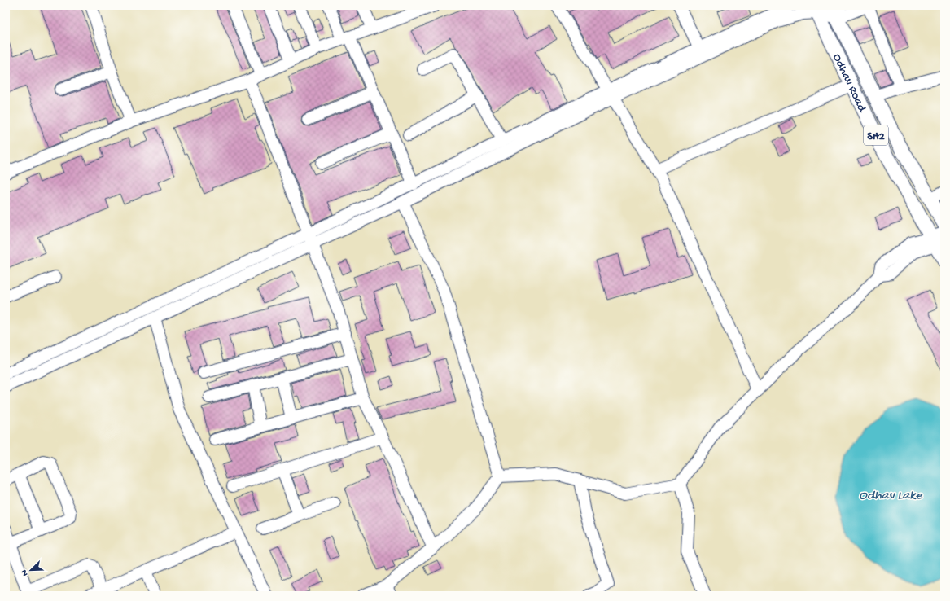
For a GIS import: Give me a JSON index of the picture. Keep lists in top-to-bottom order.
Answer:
{
  "streets": {
    "main road": ["Odhav Road", "SH2"]
  },
  "water": ["Odhav Lake"],
  "north": "bottom left"
}
